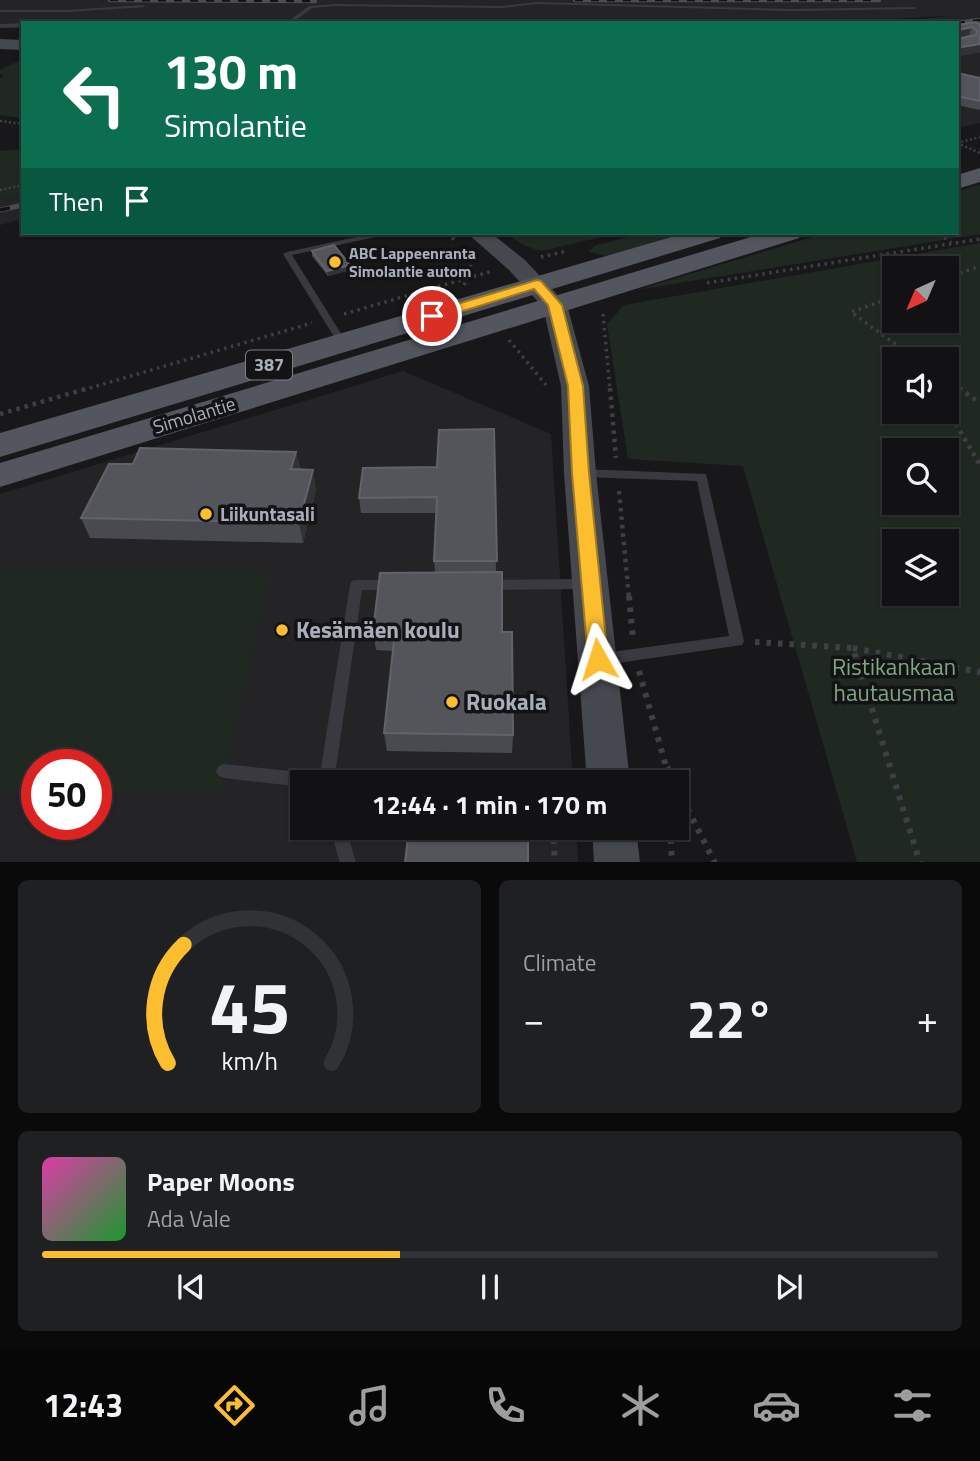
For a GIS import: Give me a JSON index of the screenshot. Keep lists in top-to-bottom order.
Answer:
{
  "streets": {
    "main road": ["387", "Simolantie"]
  },
  "parks": ["Ristikankaan hautausmaa"],
  "places": [
    "ABC Lappeenranta Simolantie autom",
    "Liikuntasali",
    "Kesämäen koulu",
    "Ruokala"
  ],
  "north": "bottom left",
  "page": {
    "turn": ["130 m", "Simolantie"],
    "then": "Then",
    "limit": "50",
    "trip": "12:44 · 1 min · 170 m",
    "tile": "Climate",
    "heat": ["−", "22°", "+"],
    "song": ["Paper Moons", "Ada Vale"],
    "tabs": "12:43",
    "gauge": ["45", "km/h"]
  }
}
